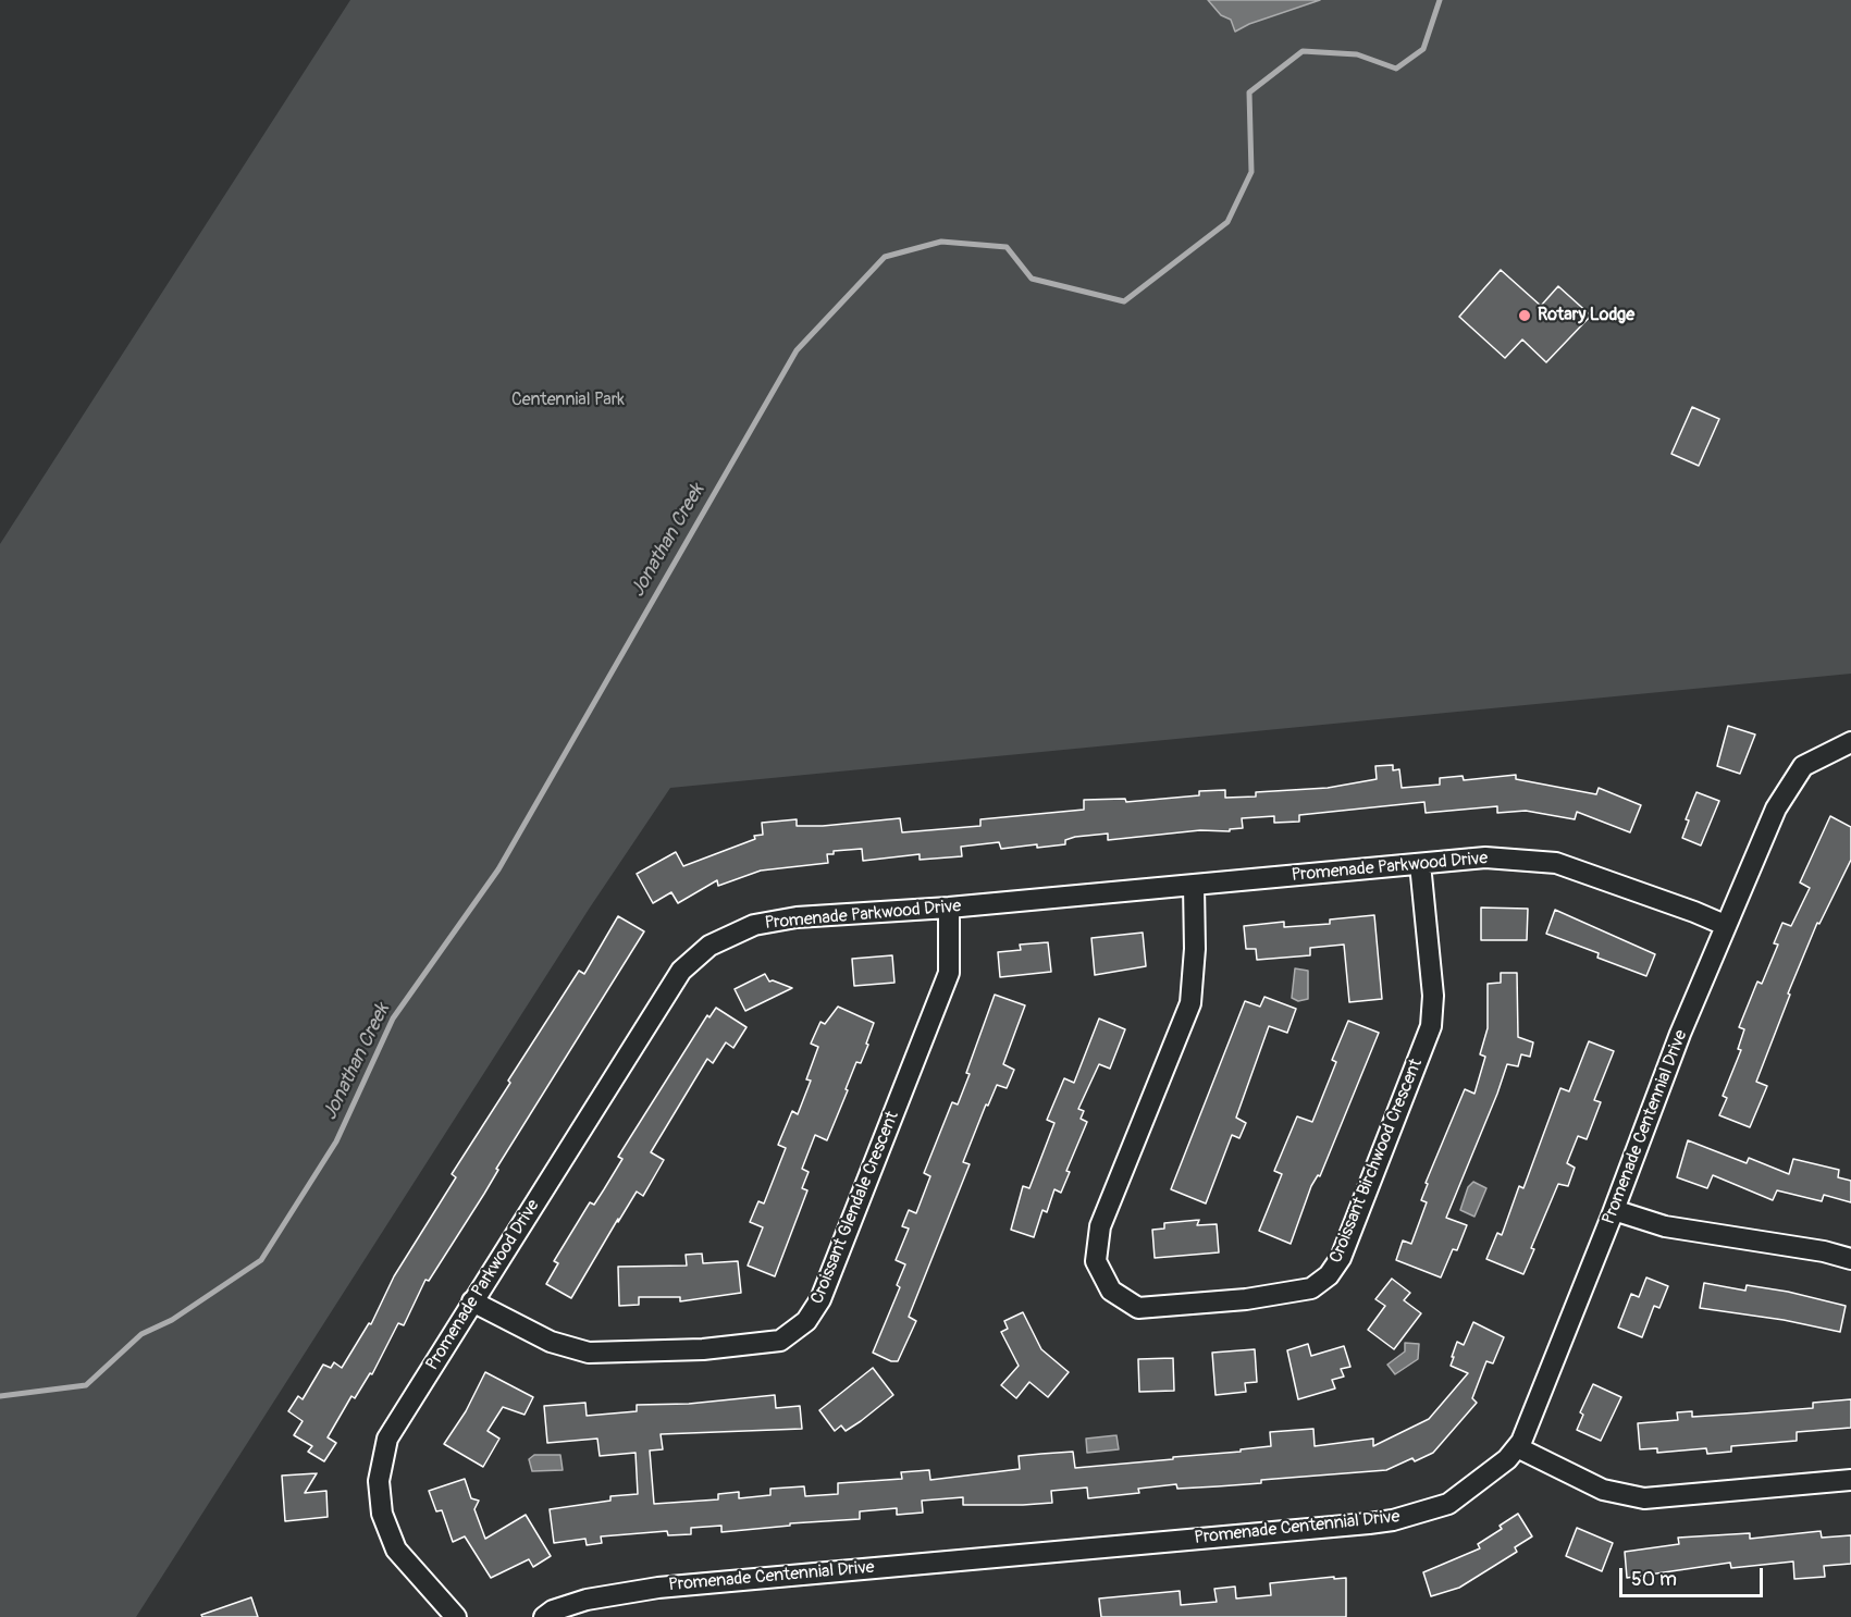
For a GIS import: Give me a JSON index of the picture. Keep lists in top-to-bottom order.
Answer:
{
  "streets": {
    "street": [
      "Promenade Parkwood Drive",
      "Promenade Centennial Drive",
      "Croissant Birchwood Crescent",
      "Croissant Glendale Crescent"
    ]
  },
  "crossings": [
    ["Promenade Parkwood Drive", "Promenade Centennial Drive"],
    ["Promenade Parkwood Drive", "Croissant Birchwood Crescent"],
    ["Promenade Parkwood Drive", "Croissant Glendale Crescent"]
  ],
  "water": ["Jonathan Creek"],
  "parks": ["Centennial Park"],
  "places": ["Rotary Lodge"],
  "scale_bar": "50 m"
}
